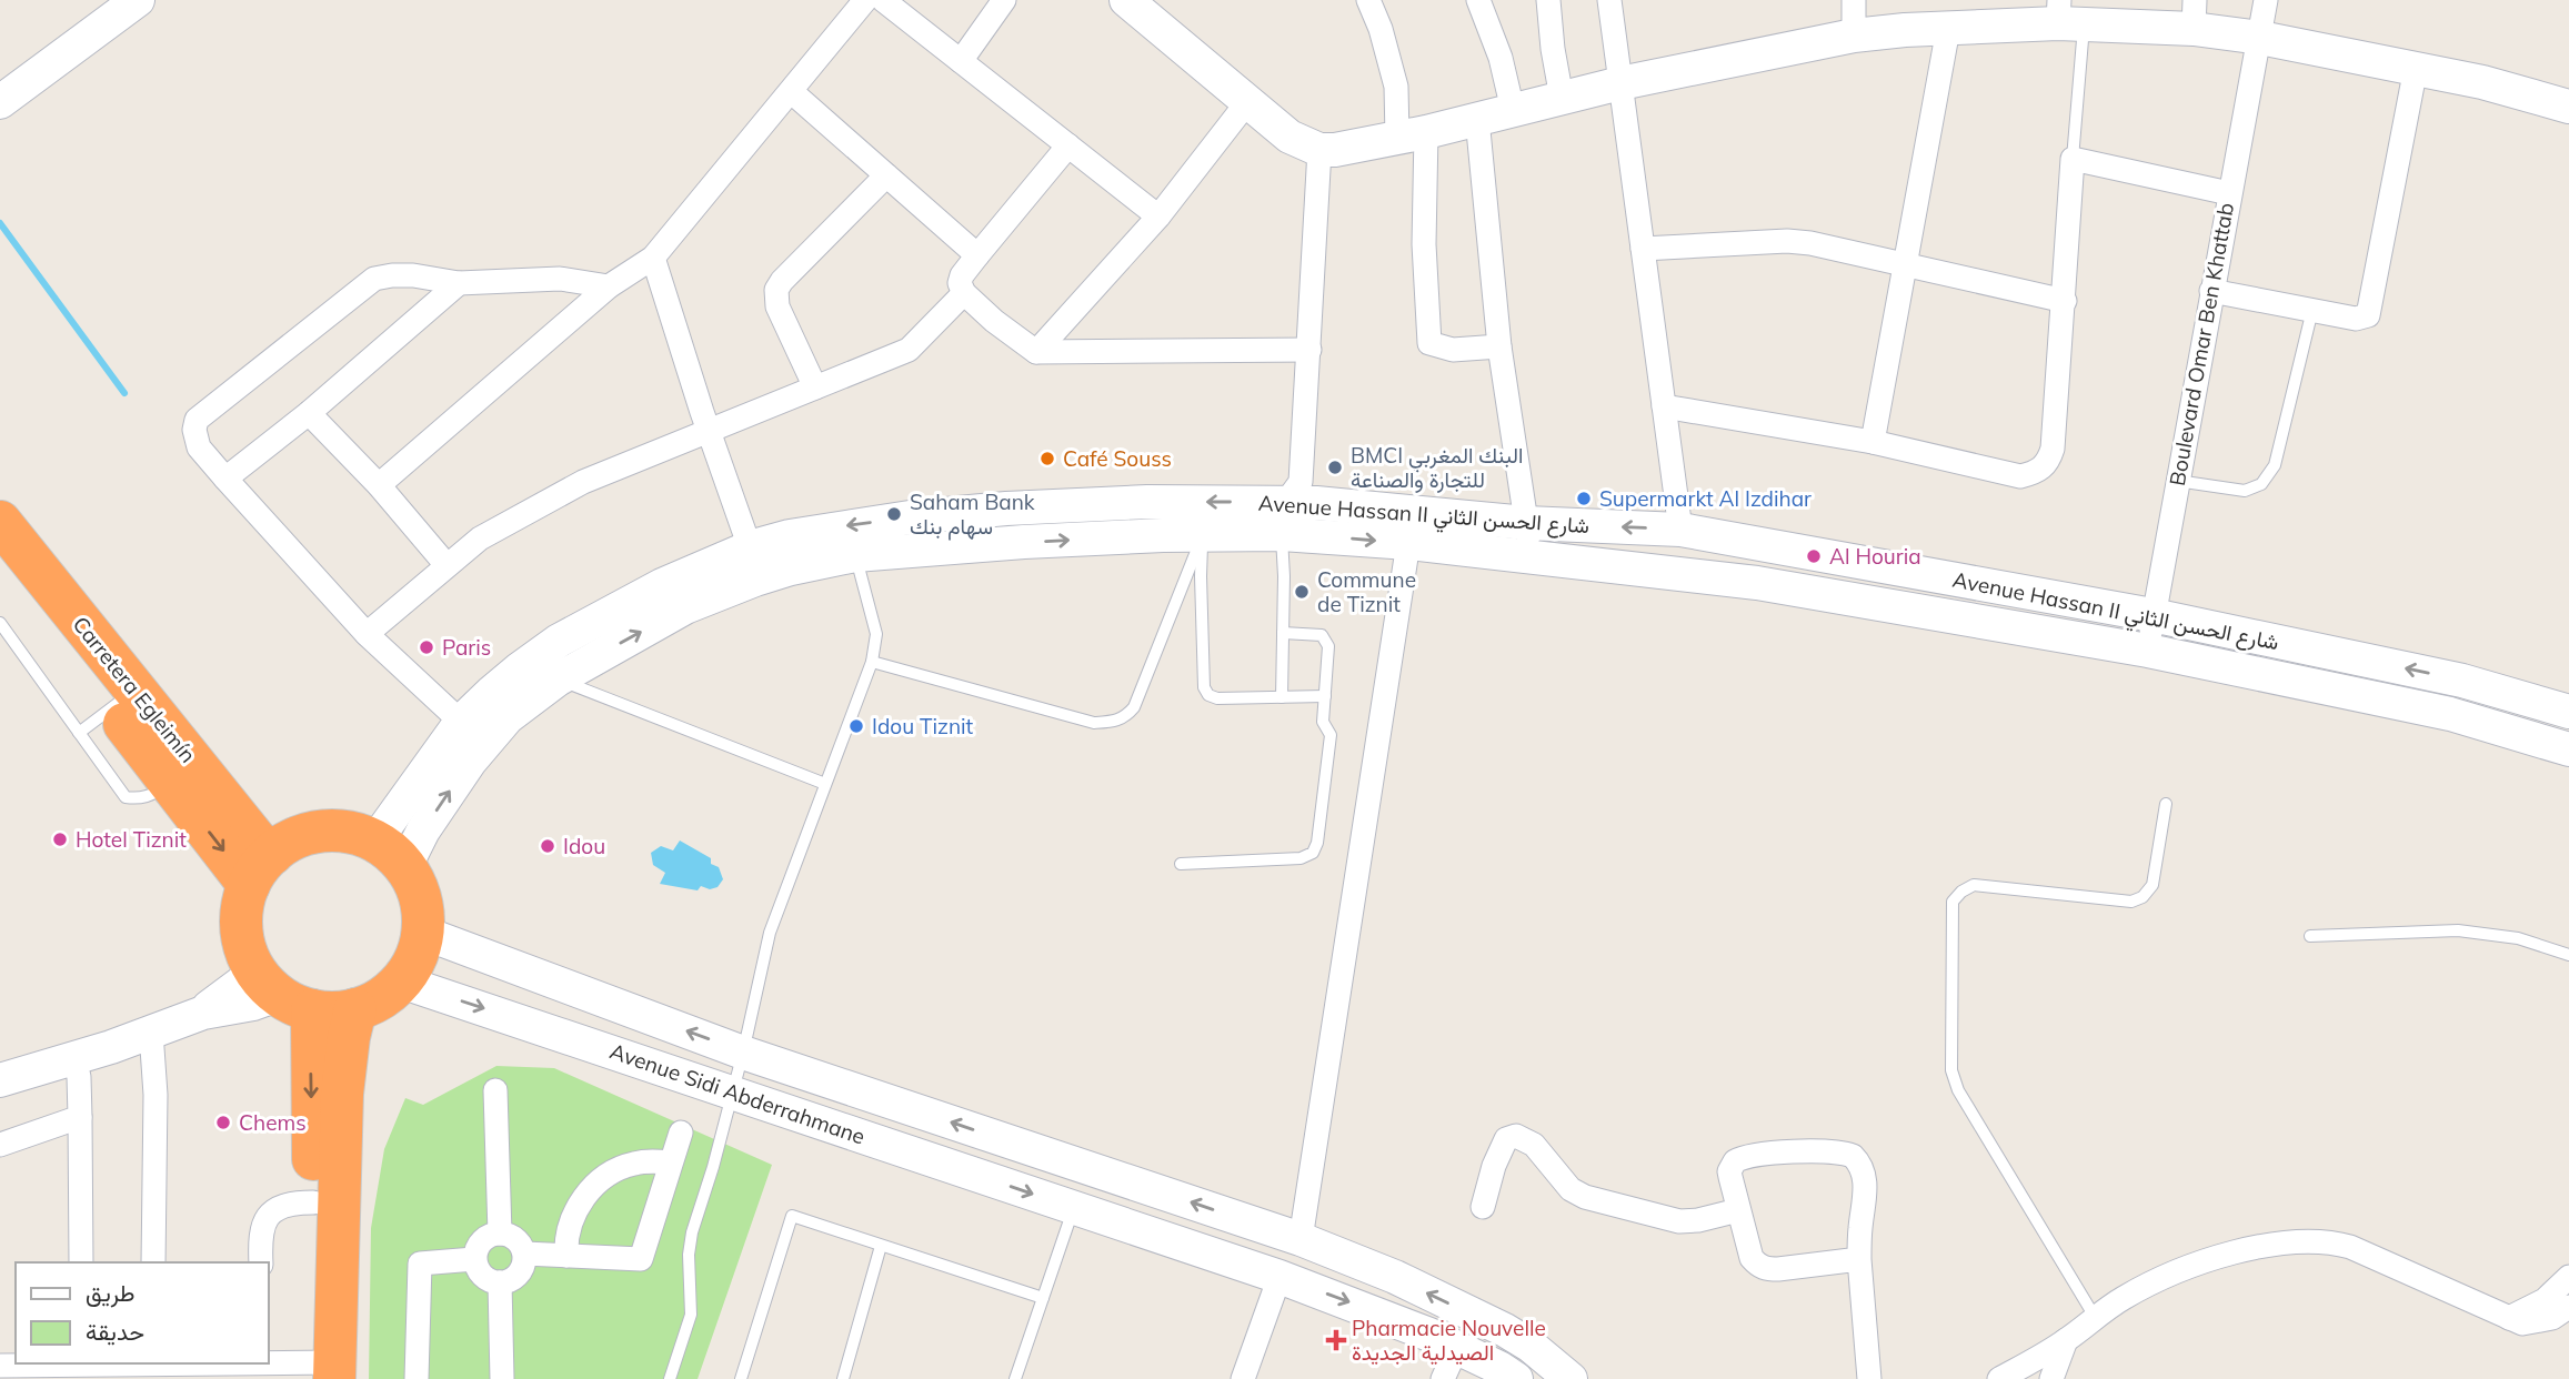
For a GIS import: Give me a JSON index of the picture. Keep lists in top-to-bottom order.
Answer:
{
  "streets": {
    "highway": ["Carretera Egleimín"],
    "main road": ["Avenue Hassan II شارع الحسن الثاني", "Avenue Sidi Abderrahmane"],
    "street": ["Boulevard Omar Ben Khattab"]
  },
  "crossings": [
    ["Boulevard Omar Ben Khattab", "Avenue Hassan II شارع الحسن الثاني"],
    ["Avenue Hassan II شارع الحسن الثاني", "Carretera Egleimín"],
    ["Avenue Hassan II شارع الحسن الثاني", "Avenue Sidi Abderrahmane"],
    ["Carretera Egleimín", "Avenue Sidi Abderrahmane"]
  ],
  "places": {
    "other": [
      "Café Souss",
      "BMCI البنك المغربي للتجارة والصناعة",
      "Supermarkt Al Izdihar",
      "Saham Bank سهام بنك",
      "Al Houria",
      "Commune de Tiznit",
      "Paris",
      "Idou Tiznit",
      "Hotel Tiznit",
      "Idou",
      "Chems"
    ],
    "health": ["Pharmacie Nouvelle الصيدلية الجديدة"]
  },
  "legend": ["طريق", "حديقة"]
}
